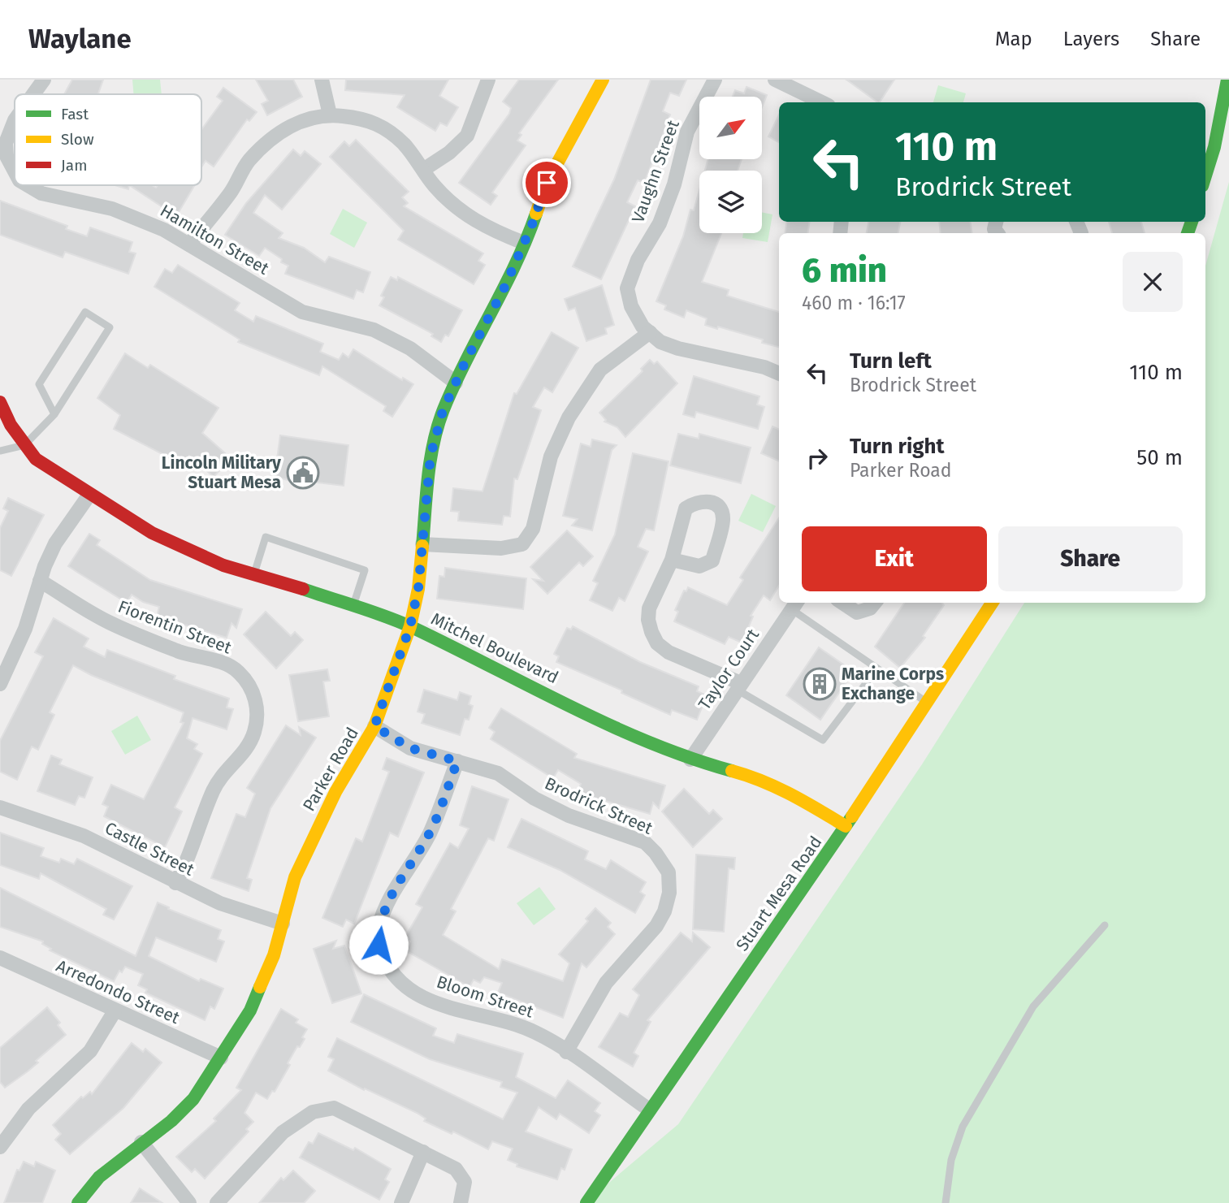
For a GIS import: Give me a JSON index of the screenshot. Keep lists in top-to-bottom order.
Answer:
{
  "streets": {
    "street": [
      "Vaughn Street",
      "Hamilton Street",
      "Fiorentin Street",
      "Mitchel Boulevard",
      "Taylor Court",
      "Parker Road",
      "Brodrick Street",
      "Castle Street",
      "Stuart Mesa Road",
      "Arredondo Street",
      "Bloom Street"
    ]
  },
  "crossings": [
    ["Hamilton Street", "Parker Road"],
    ["Fiorentin Street", "Castle Street"],
    ["Mitchel Boulevard", "Taylor Court"],
    ["Mitchel Boulevard", "Parker Road"],
    ["Mitchel Boulevard", "Stuart Mesa Road"],
    ["Parker Road", "Brodrick Street"],
    ["Parker Road", "Castle Street"],
    ["Parker Road", "Arredondo Street"],
    ["Brodrick Street", "Bloom Street"],
    ["Stuart Mesa Road", "Bloom Street"]
  ],
  "places": {
    "public building": ["Lincoln Military Stuart Mesa"],
    "building": ["Marine Corps Exchange"]
  },
  "legend": ["Fast", "Slow", "Jam"],
  "north": "top right",
  "page": {
    "header": "Waylane",
    "nav": ["Map", "Layers", "Share"],
    "turn": ["110 m", "Brodrick Street"],
    "heading": ["6 min", "460 m · 16:17"],
    "list": [
      {
        "name": "Turn left",
        "note": "Brodrick Street",
        "value": "110 m"
      },
      {
        "name": "Turn right",
        "note": "Parker Road",
        "value": "50 m"
      }
    ],
    "buttons": ["Exit", "Share"]
  }
}
